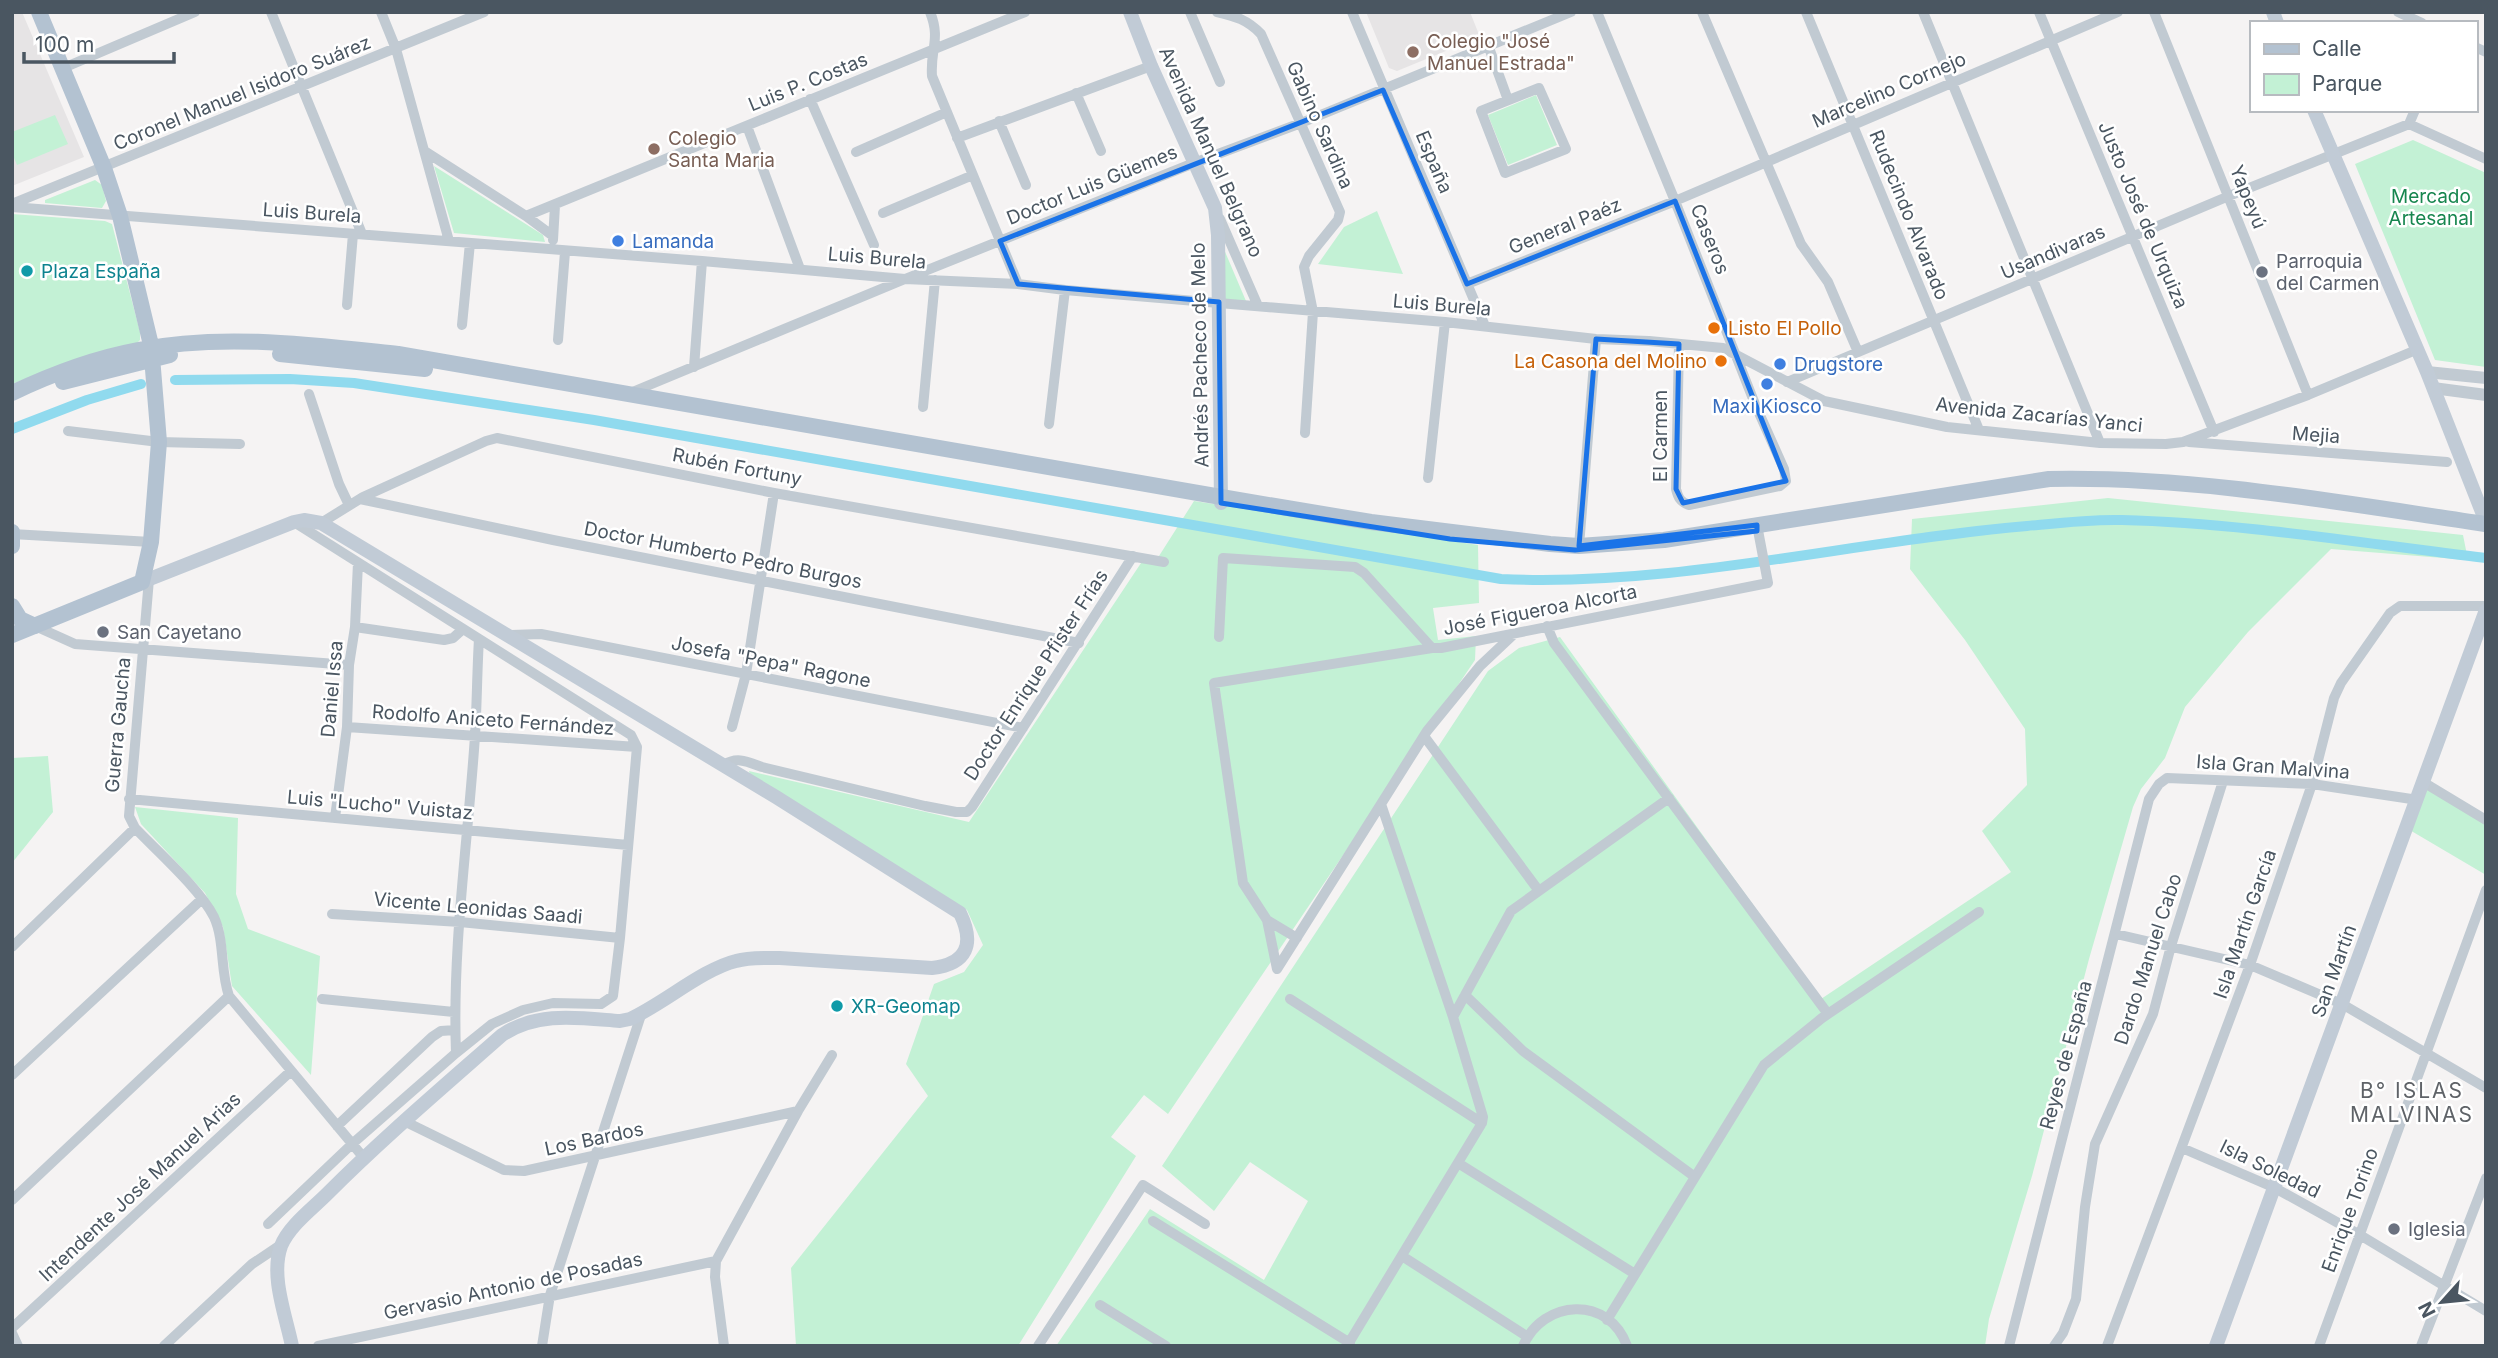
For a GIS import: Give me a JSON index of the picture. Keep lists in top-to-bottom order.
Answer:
{
  "streets": {
    "main road": ["Avenida Manuel Belgrano", "Andrés Pacheco de Melo", "San Martín"],
    "street": [
      "Luis P. Costas",
      "Marcelino Cornejo",
      "Coronel Manuel Isidoro Suárez",
      "Gabino Sardina",
      "España",
      "Doctor Luis Güemes",
      "Yapeyú",
      "Luis Burela",
      "Rudecindo Alvarado",
      "Justo José de Urquiza",
      "General Paéz",
      "Caseros",
      "Usandivaras",
      "Avenida Zacarías Yanci",
      "Mejia",
      "El Carmen",
      "Rubén Fortuny",
      "Doctor Humberto Pedro Burgos",
      "José Figueroa Alcorta",
      "Josefa \"Pepa\" Ragone",
      "Doctor Enrique Pfister Frías",
      "Daniel Issa",
      "Rodolfo Aniceto Fernández",
      "Guerra Gaucha",
      "Isla Gran Malvina",
      "Luis \"Lucho\" Vuistaz",
      "Vicente Leonidas Saadi",
      "Isla Martín García",
      "Dardo Manuel Cabo",
      "Reyes de España",
      "Los Bardos",
      "Isla Soledad",
      "Intendente José Manuel Arias",
      "Enrique Torino",
      "Gervasio Antonio de Posadas"
    ]
  },
  "crossings": [
    ["Marcelino Cornejo", "Rudecindo Alvarado"],
    ["Marcelino Cornejo", "Justo José de Urquiza"],
    ["Marcelino Cornejo", "General Paéz"],
    ["Marcelino Cornejo", "Caseros"],
    ["Coronel Manuel Isidoro Suárez", "Luis Burela"],
    ["Gabino Sardina", "Doctor Luis Güemes"],
    ["Gabino Sardina", "Luis Burela"],
    ["Avenida Manuel Belgrano", "Doctor Luis Güemes"],
    ["Avenida Manuel Belgrano", "Luis Burela"],
    ["Avenida Manuel Belgrano", "Andrés Pacheco de Melo"],
    ["España", "Doctor Luis Güemes"],
    ["España", "Luis Burela"],
    ["España", "General Paéz"],
    ["Doctor Luis Güemes", "Luis Burela"],
    ["Yapeyú", "Usandivaras"],
    ["Yapeyú", "Avenida Zacarías Yanci"],
    ["Luis Burela", "Caseros"],
    ["Luis Burela", "Andrés Pacheco de Melo"],
    ["Luis Burela", "Avenida Zacarías Yanci"],
    ["Luis Burela", "El Carmen"],
    ["Rudecindo Alvarado", "Usandivaras"],
    ["Rudecindo Alvarado", "Avenida Zacarías Yanci"],
    ["Justo José de Urquiza", "Usandivaras"],
    ["Justo José de Urquiza", "Avenida Zacarías Yanci"],
    ["General Paéz", "Caseros"],
    ["Caseros", "Avenida Zacarías Yanci"],
    ["Caseros", "El Carmen"],
    ["Usandivaras", "Avenida Zacarías Yanci"],
    ["Avenida Zacarías Yanci", "Mejia"],
    ["Rubén Fortuny", "Doctor Humberto Pedro Burgos"],
    ["Rubén Fortuny", "Doctor Enrique Pfister Frías"],
    ["Doctor Humberto Pedro Burgos", "Doctor Enrique Pfister Frías"],
    ["Josefa \"Pepa\" Ragone", "Doctor Enrique Pfister Frías"],
    ["Daniel Issa", "Rodolfo Aniceto Fernández"],
    ["Daniel Issa", "Luis \"Lucho\" Vuistaz"],
    ["Guerra Gaucha", "Luis \"Lucho\" Vuistaz"],
    ["Isla Gran Malvina", "Isla Martín García"],
    ["Isla Gran Malvina", "Dardo Manuel Cabo"],
    ["Isla Gran Malvina", "San Martín"],
    ["Isla Gran Malvina", "Reyes de España"],
    ["Isla Martín García", "San Martín"],
    ["Isla Martín García", "Isla Soledad"],
    ["San Martín", "Isla Soledad"],
    ["Isla Soledad", "Enrique Torino"]
  ],
  "districts": ["B° ISLAS MALVINAS"],
  "parks": ["Mercado Artesanal"],
  "places": [
    "Colegio \"José Manuel Estrada\"",
    "Colegio Santa Maria",
    "Lamanda",
    "Plaza España",
    "Parroquia del Carmen",
    "Listo El Pollo",
    "La Casona del Molino",
    "Drugstore",
    "Maxi Kiosco",
    "San Cayetano",
    "XR-Geomap",
    "Iglesia"
  ],
  "legend": ["Calle", "Parque"],
  "scale_bar": "100 m",
  "north": "bottom left"
}
